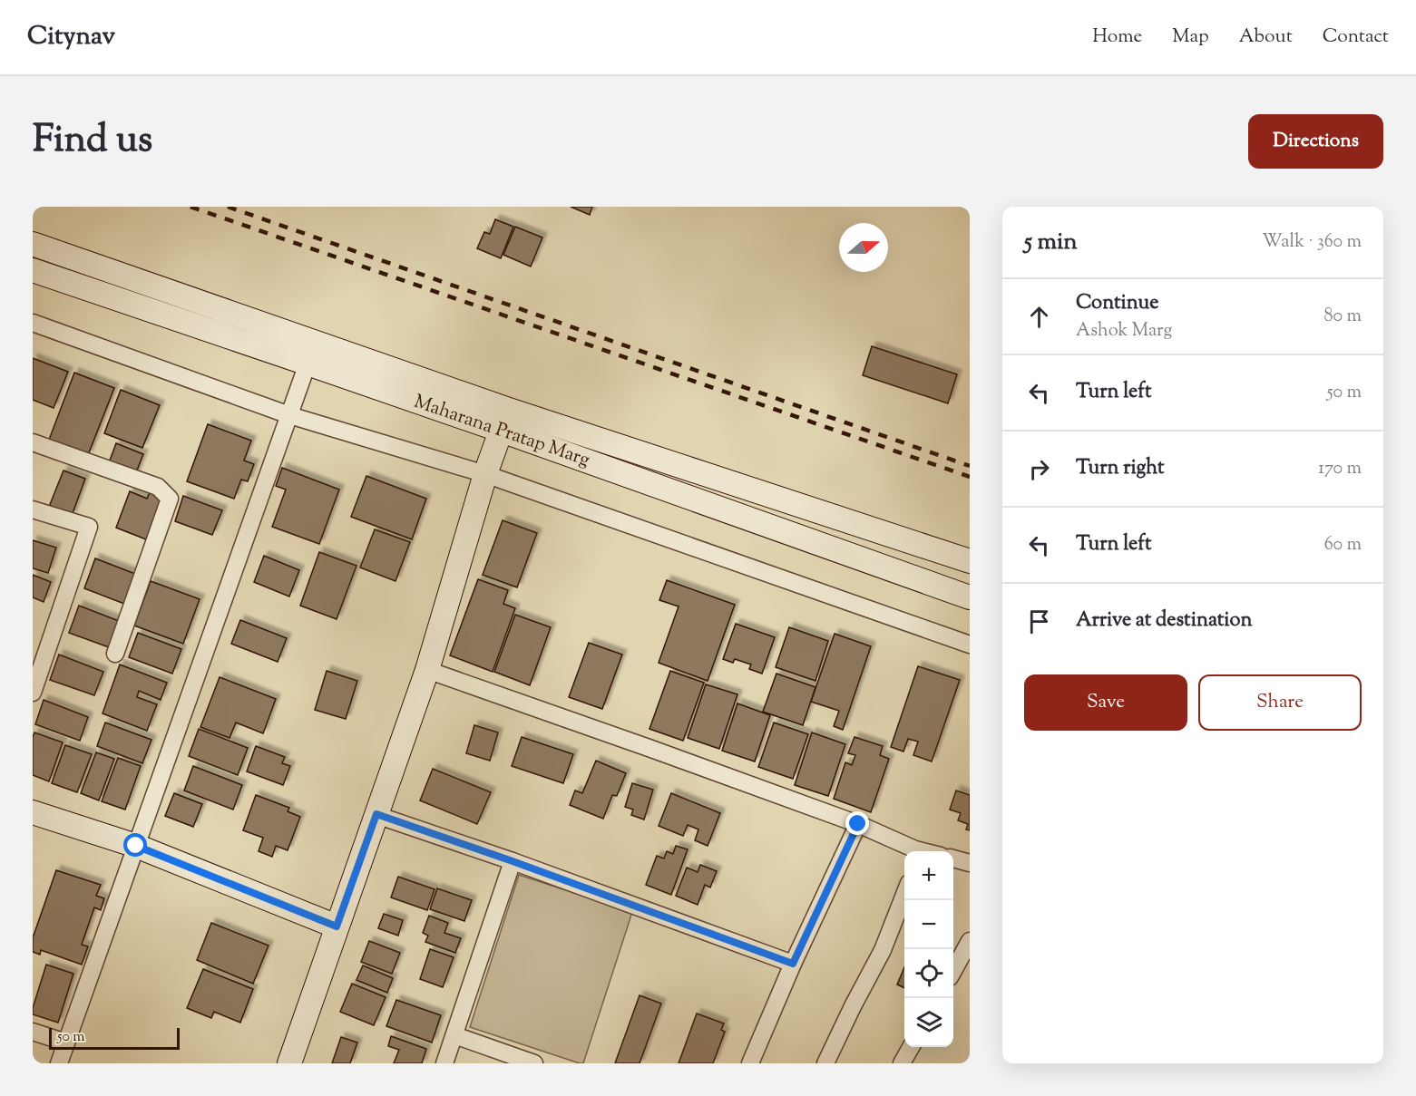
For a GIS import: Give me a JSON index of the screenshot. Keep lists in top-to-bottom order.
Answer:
{
  "streets": {
    "main road": ["Maharana Pratap Marg"]
  },
  "scale_bar": "50 m",
  "north": "right",
  "page": {
    "header": "Citynav",
    "nav": [
      "Home",
      "Map",
      "About",
      "Contact"
    ],
    "title": "Find us",
    "buttons": [
      "Directions",
      ["Save", "Share"]
    ],
    "heading": ["5 min", "Walk · 360 m"],
    "list": [
      ["Continue", "Ashok Marg", "80 m"],
      ["Turn left", "50 m"],
      ["Turn right", "170 m"],
      ["Turn left", "60 m"],
      "Arrive at destination"
    ],
    "map_buttons": ["+", "−"],
    "scale": "50 m"
  }
}
